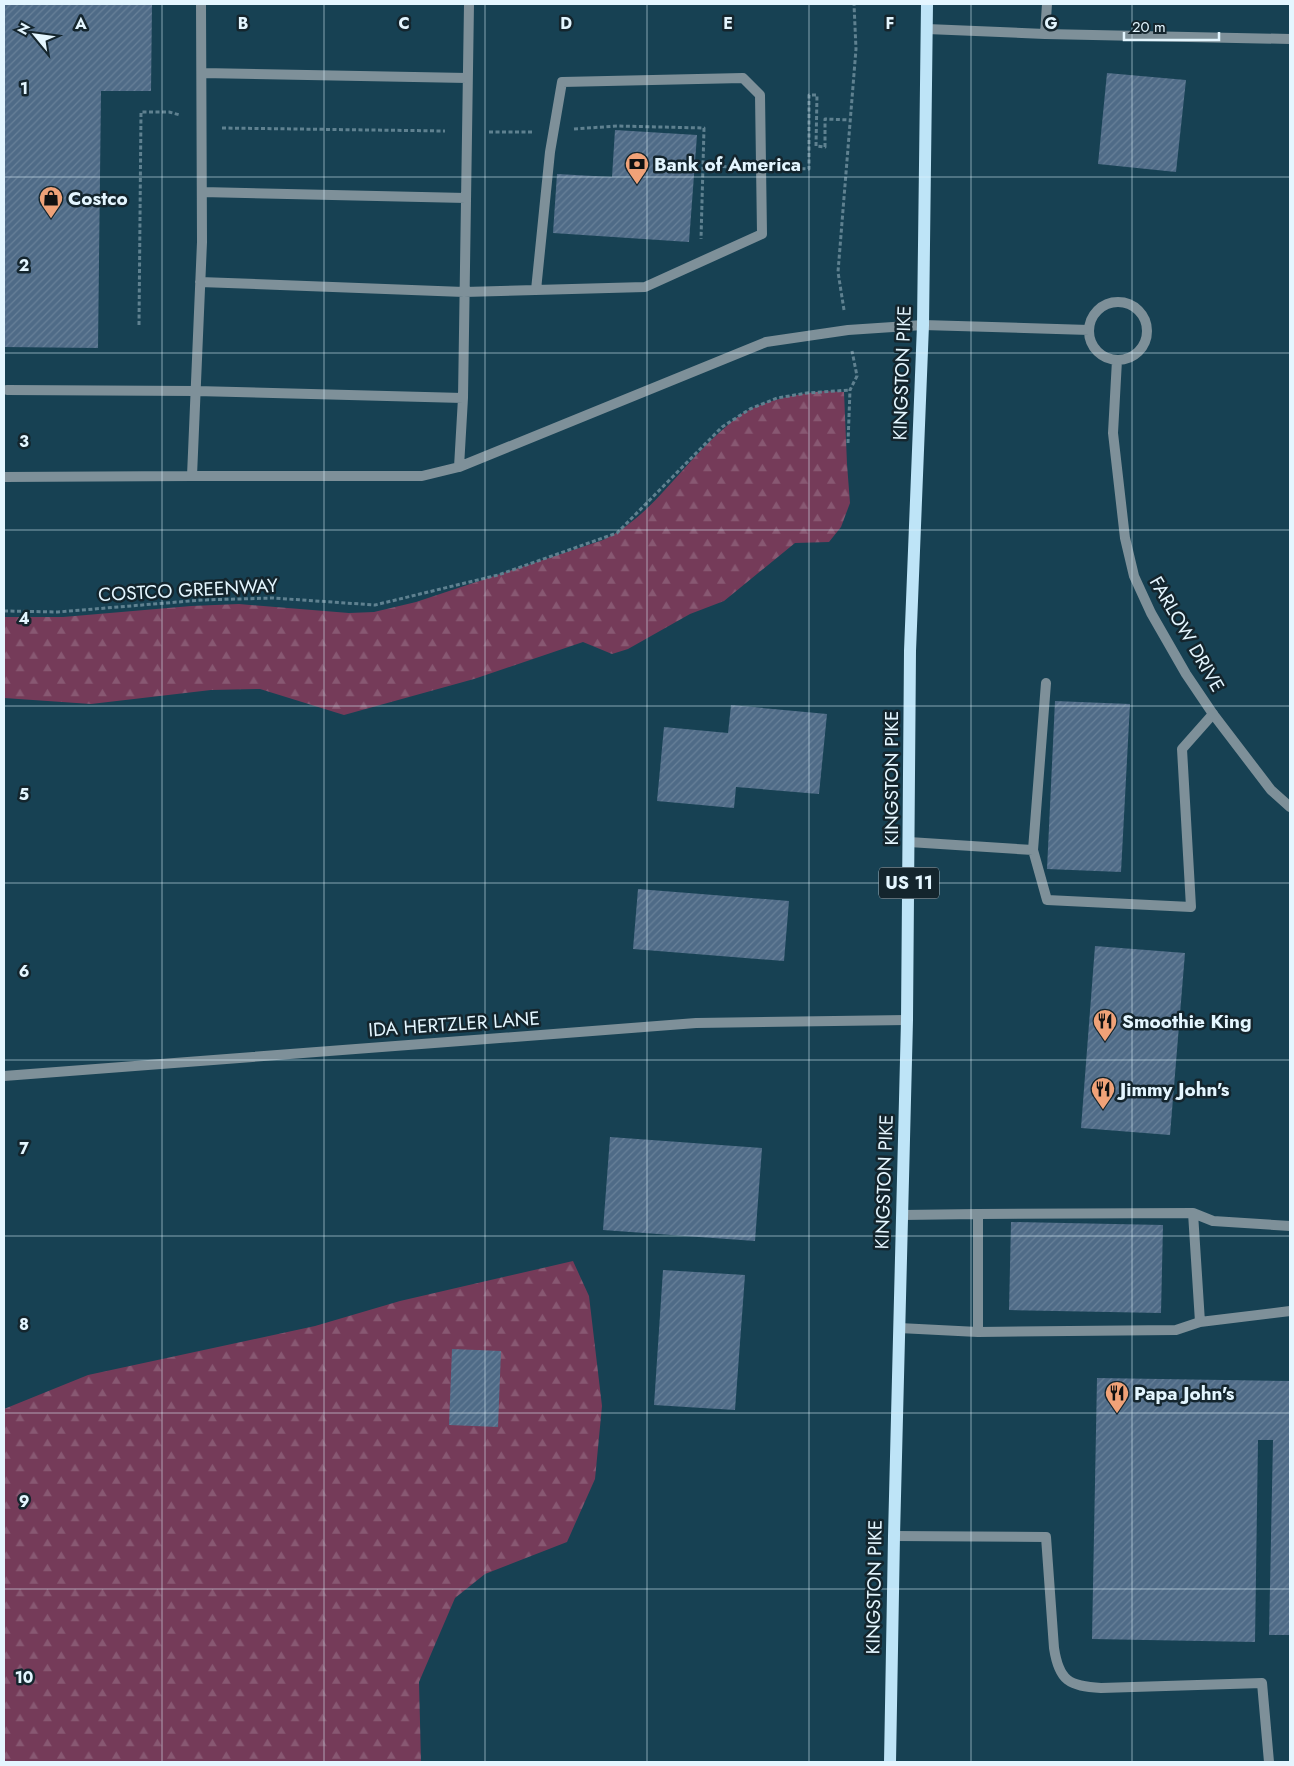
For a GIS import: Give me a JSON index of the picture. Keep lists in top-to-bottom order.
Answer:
{
  "streets": {
    "main road": ["KINGSTON PIKE", "US 11"],
    "street": ["FARLOW DRIVE", "IDA HERTZLER LANE"],
    "path": ["COSTCO GREENWAY"]
  },
  "crossings": [
    ["KINGSTON PIKE", "IDA HERTZLER LANE"]
  ],
  "places": {
    "bank": ["Bank of America"],
    "shop": ["Costco"],
    "restaurant": ["Smoothie King", "Jimmy John's", "Papa John's"]
  },
  "scale_bar": "20 m",
  "north": "top left",
  "grid": {
    "columns": [
      "A",
      "B",
      "C",
      "D",
      "E",
      "F",
      "G"
    ],
    "rows": [
      "1",
      "2",
      "3",
      "4",
      "5",
      "6",
      "7",
      "8",
      "9",
      "10"
    ]
  }
}
